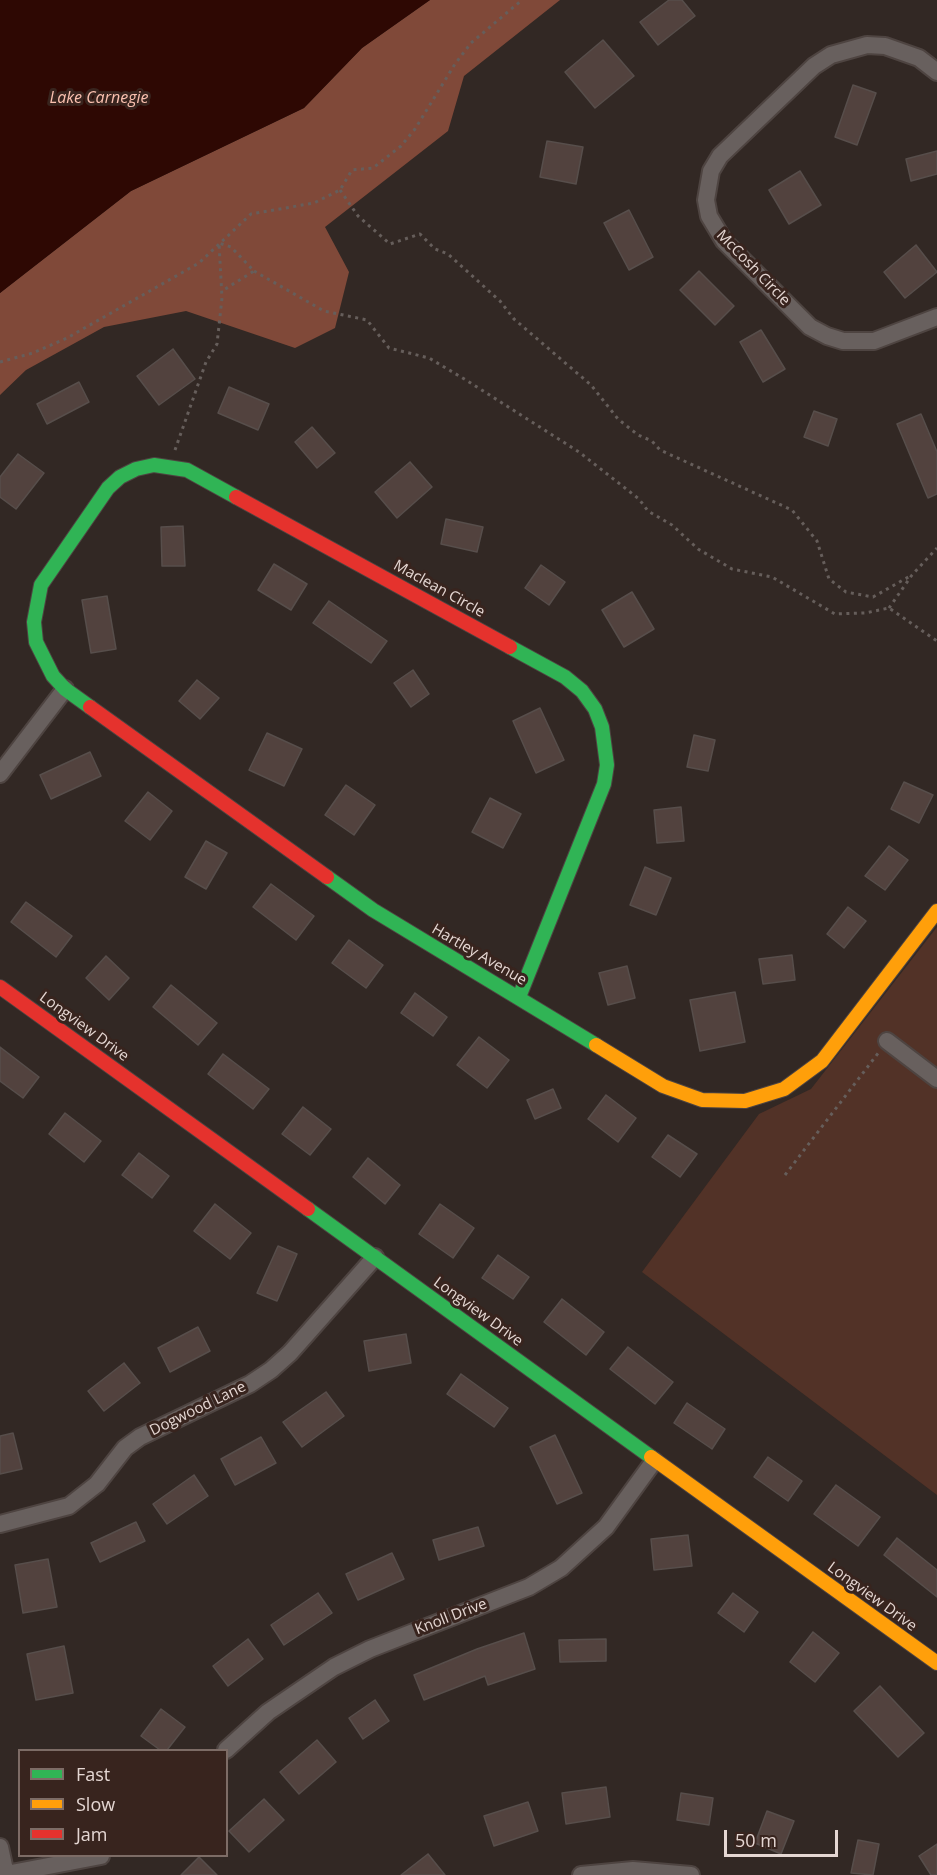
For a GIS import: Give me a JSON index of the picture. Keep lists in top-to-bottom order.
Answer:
{
  "streets": {
    "street": [
      "McCosh Circle",
      "Maclean Circle",
      "Hartley Avenue",
      "Longview Drive",
      "Dogwood Lane",
      "Knoll Drive"
    ]
  },
  "crossings": [
    ["Maclean Circle", "Hartley Avenue"],
    ["Longview Drive", "Dogwood Lane"],
    ["Longview Drive", "Knoll Drive"]
  ],
  "water": ["Lake Carnegie"],
  "legend": ["Fast", "Slow", "Jam"],
  "scale_bar": "50 m"
}
